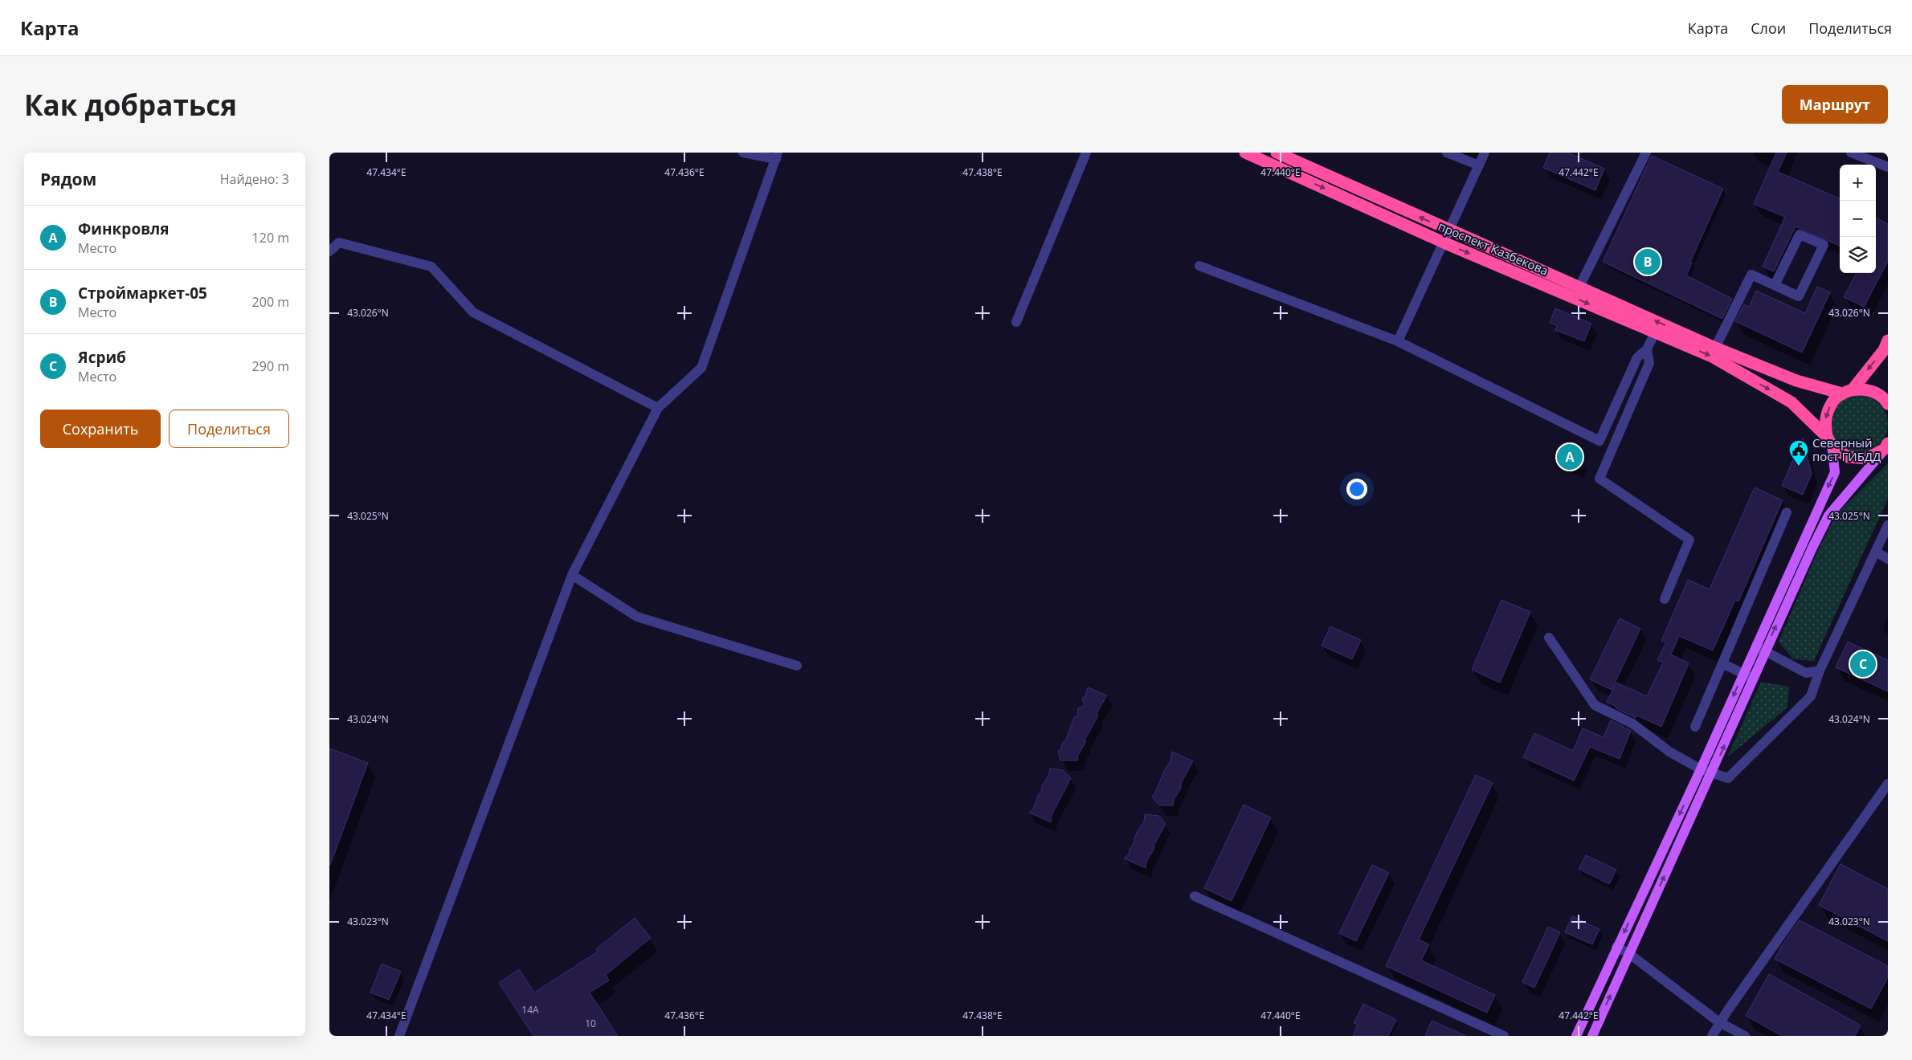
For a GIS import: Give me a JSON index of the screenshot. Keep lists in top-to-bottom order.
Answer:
{
  "streets": {
    "highway": ["проспект Казбекова"]
  },
  "places": {
    "public building": ["Северный пост ГИБДД"]
  },
  "house_numbers": ["14А", "10"],
  "page": {
    "header": "Карта",
    "nav": ["Карта", "Слои", "Поделиться"],
    "buttons": [
      "Маршрут",
      ["Сохранить", "Поделиться"]
    ],
    "title": "Как добраться",
    "heading": ["Рядом", "Найдено: 3"],
    "map_buttons": ["+", "−"],
    "list": [
      {
        "mark": "A",
        "name": "Финкровля",
        "note": "Место",
        "value": "120 m"
      },
      {
        "mark": "B",
        "name": "Строймаркет-05",
        "note": "Место",
        "value": "200 m"
      },
      {
        "mark": "C",
        "name": "Ясриб",
        "note": "Место",
        "value": "290 m"
      }
    ],
    "pins": ["B", "A", "C"]
  },
  "coordinates": [
    "47.434°E",
    "47.436°E",
    "47.438°E",
    "47.440°E",
    "47.442°E",
    "43.026°N",
    "43.025°N",
    "43.024°N",
    "43.023°N"
  ]
}
